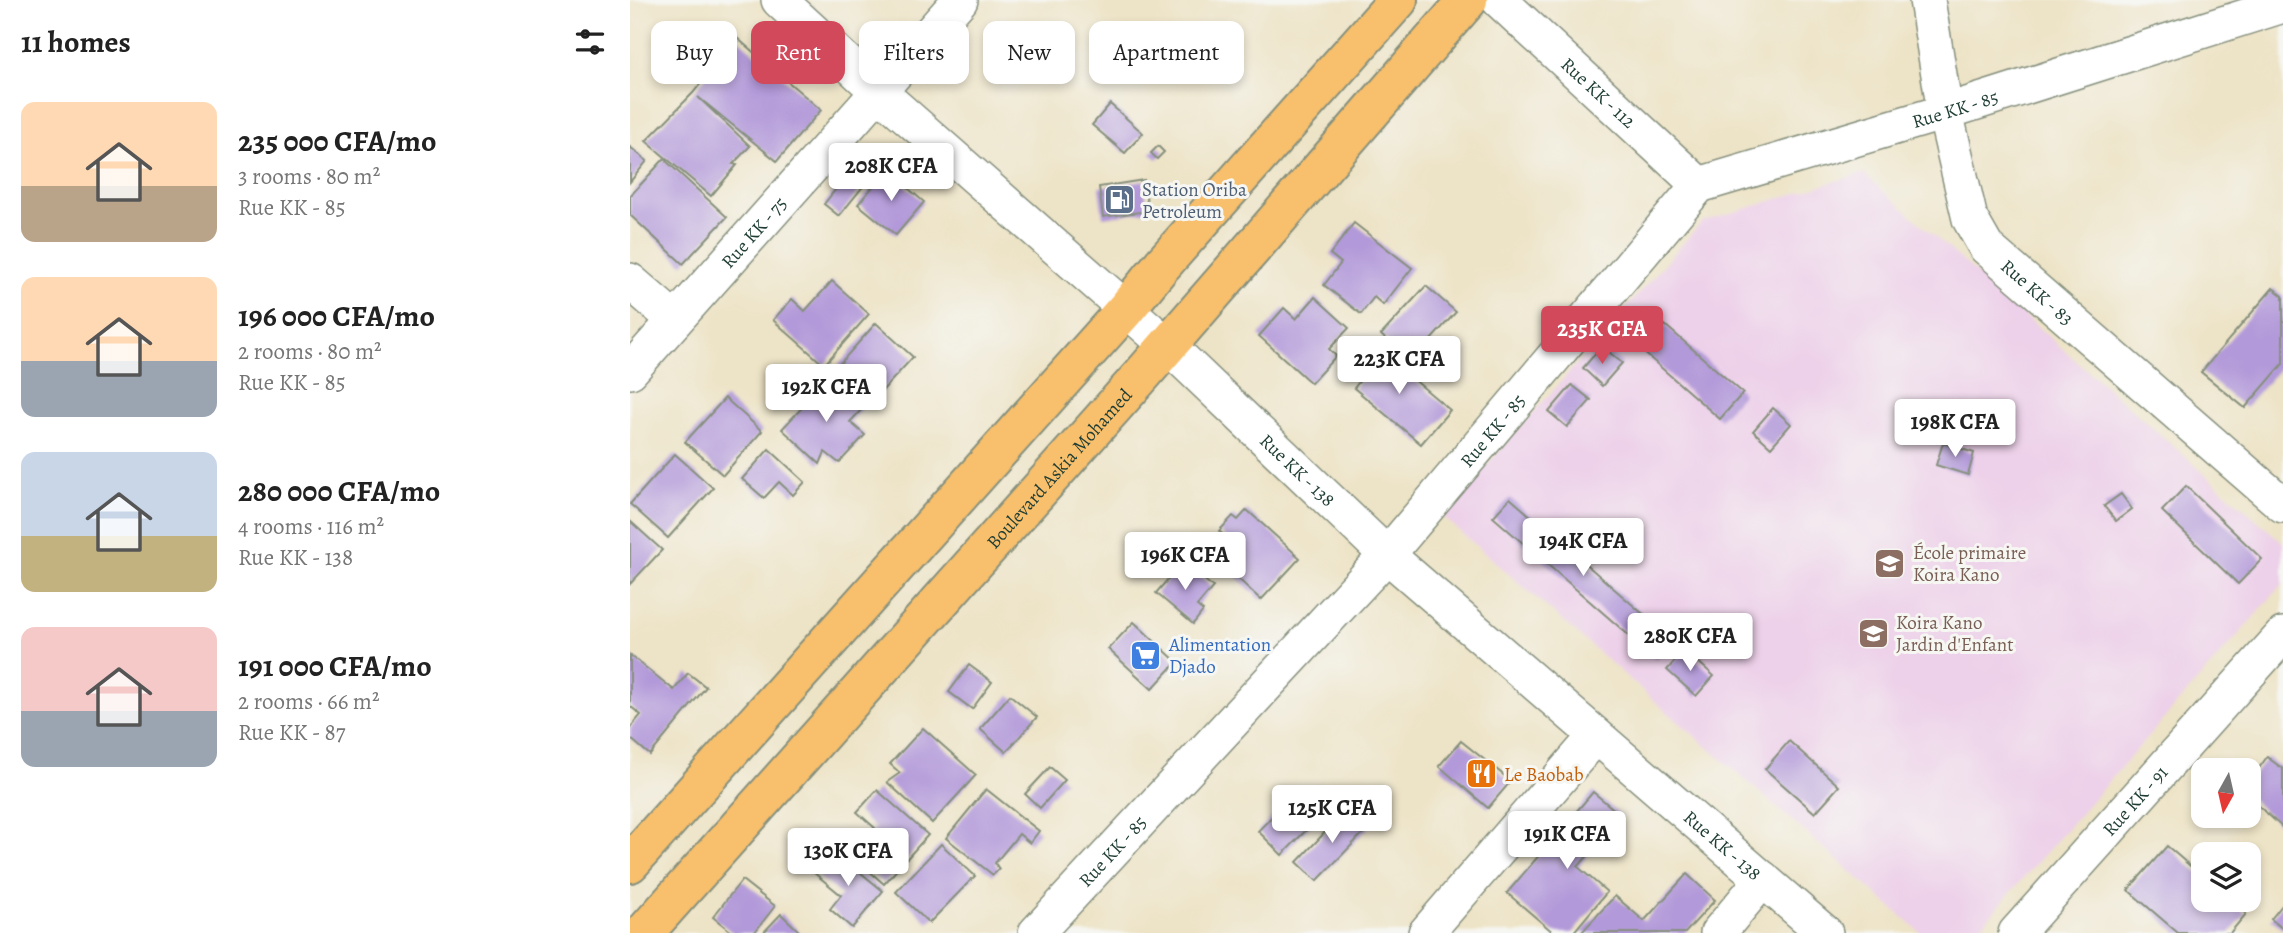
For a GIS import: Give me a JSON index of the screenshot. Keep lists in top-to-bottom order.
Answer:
{
  "streets": {
    "main road": ["Boulevard Askia Mohamed"],
    "street": [
      "Rue KK - 112",
      "Rue KK - 85",
      "Rue KK - 75",
      "Rue KK - 83",
      "Rue KK - 138",
      "Rue KK - 91"
    ]
  },
  "crossings": [
    ["Rue KK - 112", "Rue KK - 85"],
    ["Rue KK - 85", "Rue KK - 83"],
    ["Rue KK - 85", "Rue KK - 138"],
    ["Rue KK - 75", "Rue KK - 138"],
    ["Boulevard Askia Mohamed", "Rue KK - 138"]
  ],
  "places": {
    "fuel station": ["Station Oriba Petroleum"],
    "school or university": ["École primaire Koira Kano", "Koira Kano Jardin d'Enfant"],
    "supermarket": ["Alimentation Djado"],
    "restaurant": ["Le Baobab"]
  },
  "north": "bottom",
  "page": {
    "heading": "11 homes",
    "chip": [
      "Buy",
      "Rent",
      "Filters",
      "New",
      "Apartment"
    ],
    "list": [
      {
        "name": "235 000 CFA/mo",
        "note": "3 rooms · 80 m² · Rue KK - 85"
      },
      {
        "name": "196 000 CFA/mo",
        "note": "2 rooms · 80 m² · Rue KK - 85"
      },
      {
        "name": "280 000 CFA/mo",
        "note": "4 rooms · 116 m² · Rue KK - 138"
      },
      {
        "name": "191 000 CFA/mo",
        "note": "2 rooms · 66 m² · Rue KK - 87"
      }
    ],
    "price": [
      "208K CFA",
      "235K CFA",
      "223K CFA",
      "192K CFA",
      "198K CFA",
      "194K CFA",
      "196K CFA",
      "280K CFA",
      "125K CFA",
      "191K CFA",
      "130K CFA"
    ]
  }
}
